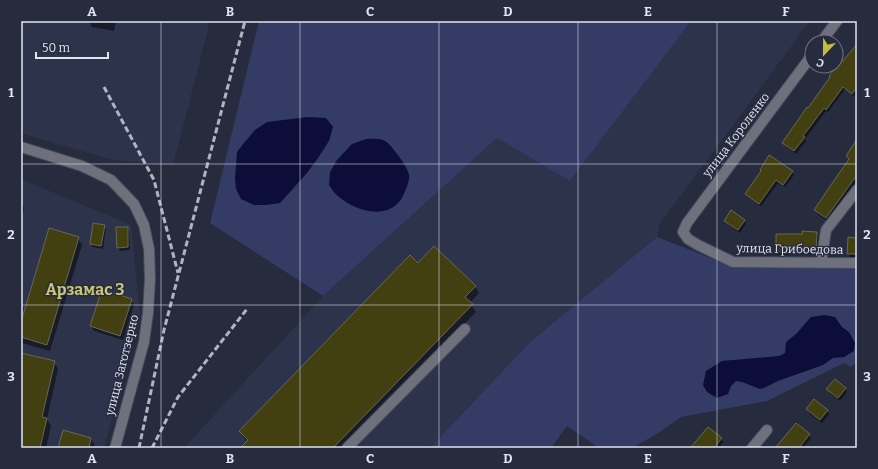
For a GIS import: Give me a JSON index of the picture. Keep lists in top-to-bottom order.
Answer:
{
  "streets": {
    "street": ["улица Короленко", "улица Грибоедова", "улица Заготзерно"]
  },
  "crossings": [
    ["улица Короленко", "улица Грибоедова"]
  ],
  "districts": ["Арзамас 3"],
  "scale_bar": "50 m",
  "north": "bottom",
  "grid": {
    "columns": [
      "A",
      "B",
      "C",
      "D",
      "E",
      "F"
    ],
    "rows": ["1", "2", "3"]
  }
}
